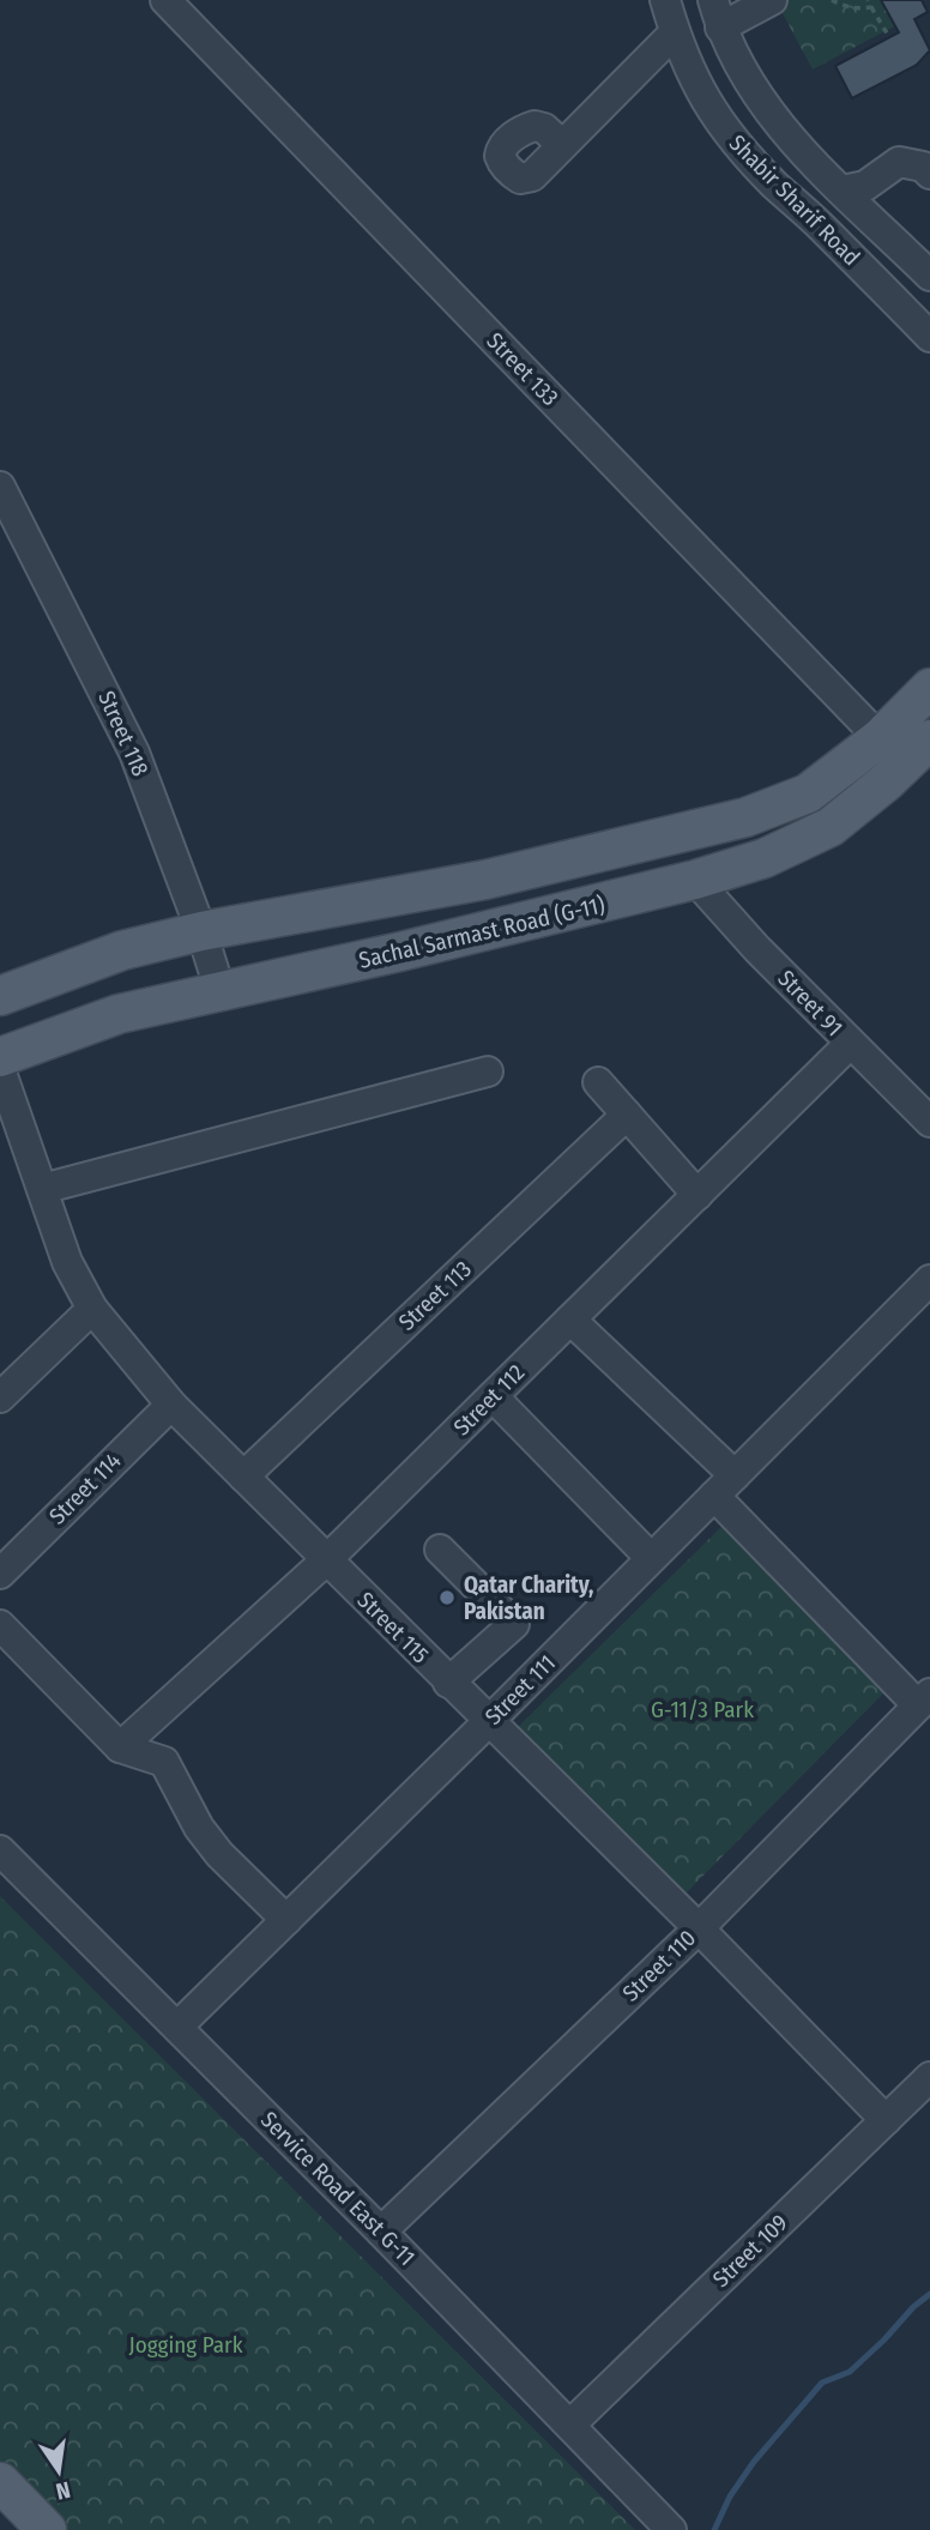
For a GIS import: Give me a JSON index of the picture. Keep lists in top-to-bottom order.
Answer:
{
  "streets": {
    "main road": ["Sachal Sarmast Road (G-11)"],
    "street": [
      "Shabir Sharif Road",
      "Street 133",
      "Street 118",
      "Street 91",
      "Street 113",
      "Street 112",
      "Street 114",
      "Street 115",
      "Street 111",
      "Street 110",
      "Service Road East G-11",
      "Street 109"
    ]
  },
  "crossings": [
    ["Street 118", "Sachal Sarmast Road (G-11)"],
    ["Sachal Sarmast Road (G-11)", "Street 91"],
    ["Street 91", "Street 112"],
    ["Street 113", "Street 115"],
    ["Street 112", "Street 115"],
    ["Street 114", "Street 115"],
    ["Street 115", "Street 111"],
    ["Street 115", "Street 110"],
    ["Street 115", "Street 109"],
    ["Street 111", "Service Road East G-11"],
    ["Street 110", "Service Road East G-11"],
    ["Service Road East G-11", "Street 109"]
  ],
  "parks": ["G-11/3 Park", "Jogging Park"],
  "places": ["Qatar Charity, Pakistan"],
  "north": "bottom"
}
